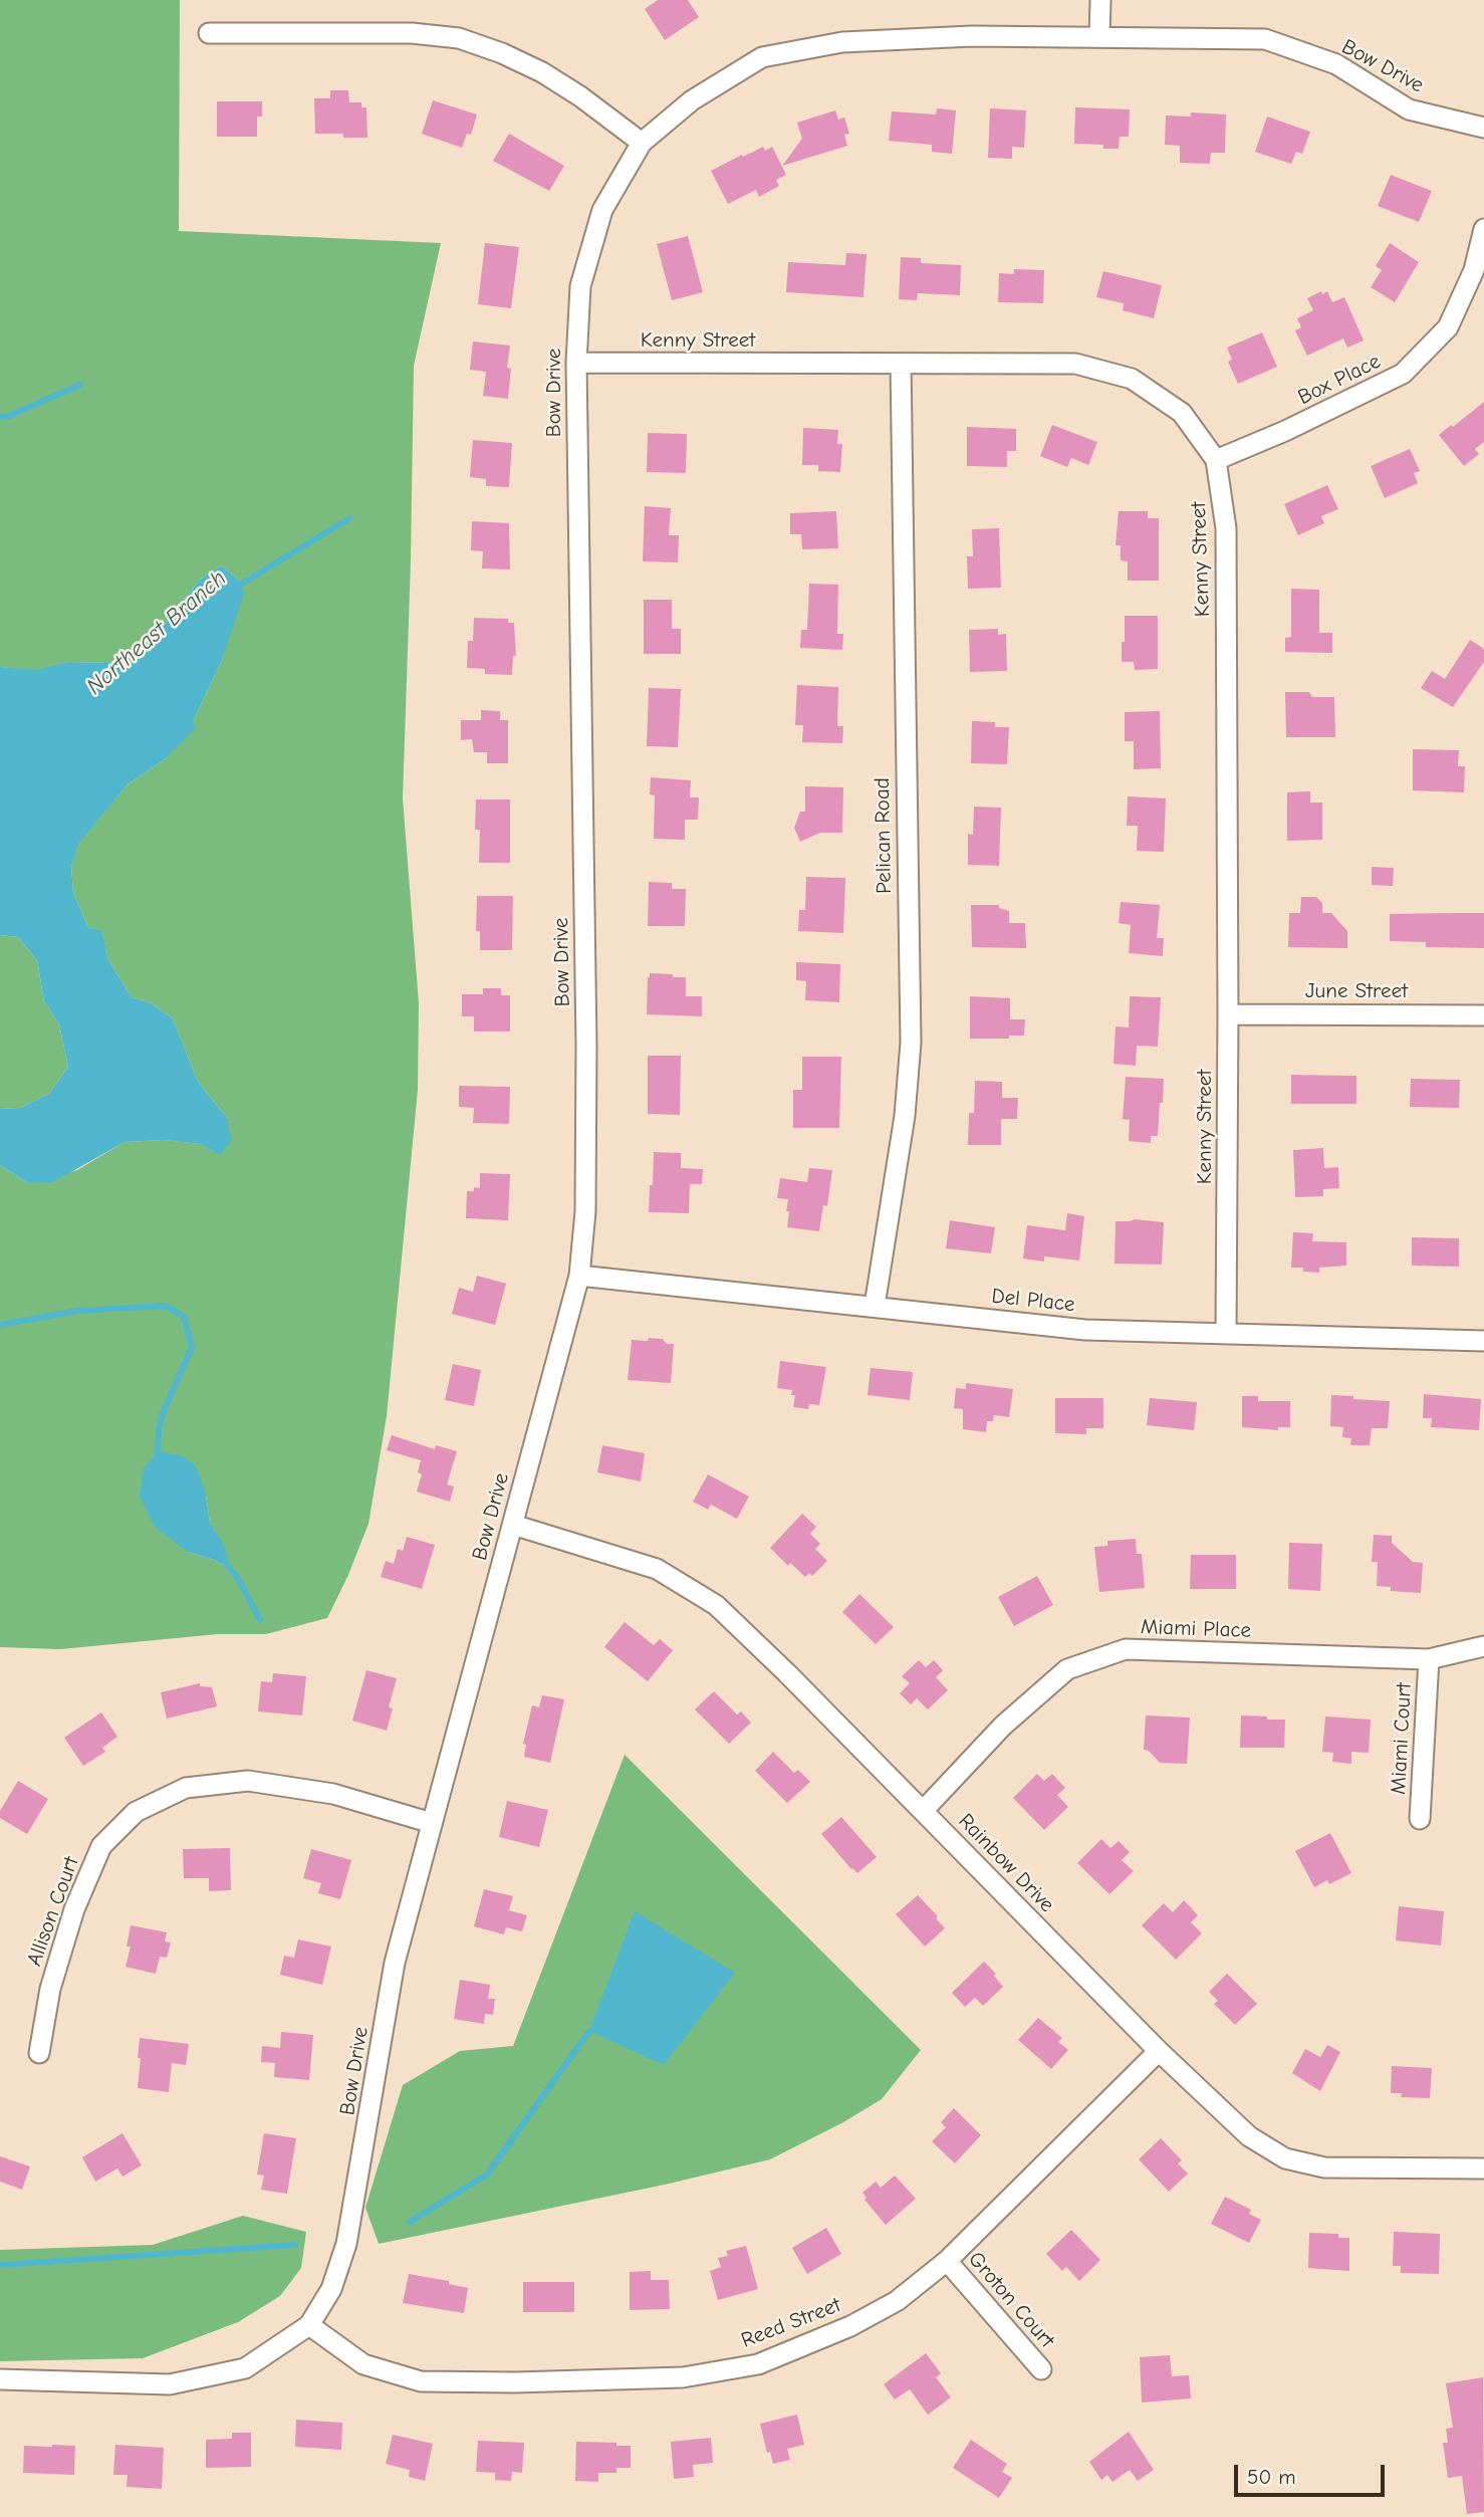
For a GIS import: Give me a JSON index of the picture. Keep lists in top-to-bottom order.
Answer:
{
  "streets": {
    "street": [
      "Bow Drive",
      "Kenny Street",
      "Box Place",
      "Pelican Road",
      "June Street",
      "Del Place",
      "Miami Place",
      "Miami Court",
      "Rainbow Drive",
      "Allison Court",
      "Groton Court",
      "Reed Street"
    ]
  },
  "crossings": [
    ["Bow Drive", "Kenny Street"],
    ["Bow Drive", "Del Place"],
    ["Bow Drive", "Rainbow Drive"],
    ["Bow Drive", "Allison Court"],
    ["Bow Drive", "Reed Street"],
    ["Kenny Street", "Box Place"],
    ["Kenny Street", "Pelican Road"],
    ["Kenny Street", "June Street"],
    ["Kenny Street", "Del Place"],
    ["Pelican Road", "Del Place"],
    ["Miami Place", "Miami Court"],
    ["Miami Place", "Rainbow Drive"],
    ["Rainbow Drive", "Reed Street"],
    ["Groton Court", "Reed Street"]
  ],
  "water": ["Northeast Branch"],
  "scale_bar": "50 m"
}
